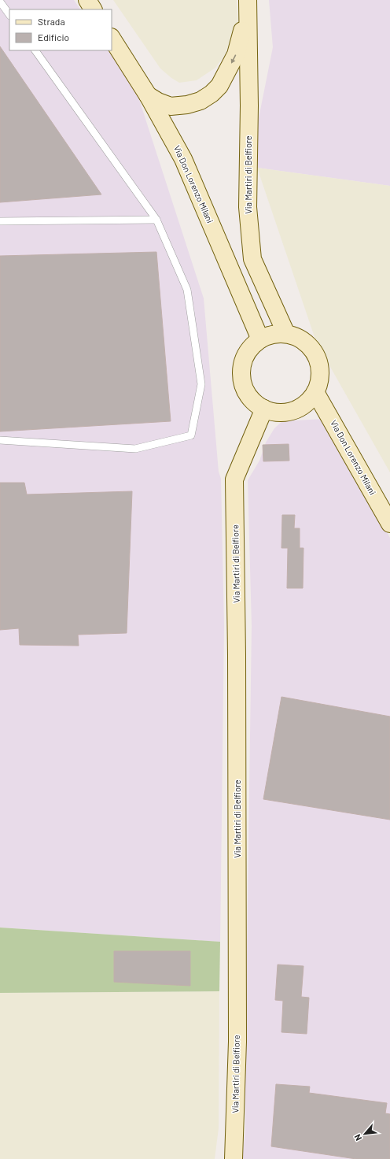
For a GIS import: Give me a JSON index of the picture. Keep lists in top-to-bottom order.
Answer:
{
  "streets": {
    "street": ["Via Martiri di Belfiore", "Via Don Lorenzo Milani"]
  },
  "crossings": [
    ["Via Martiri di Belfiore", "Via Don Lorenzo Milani"]
  ],
  "legend": ["Strada", "Edificio"],
  "north": "bottom left"
}
